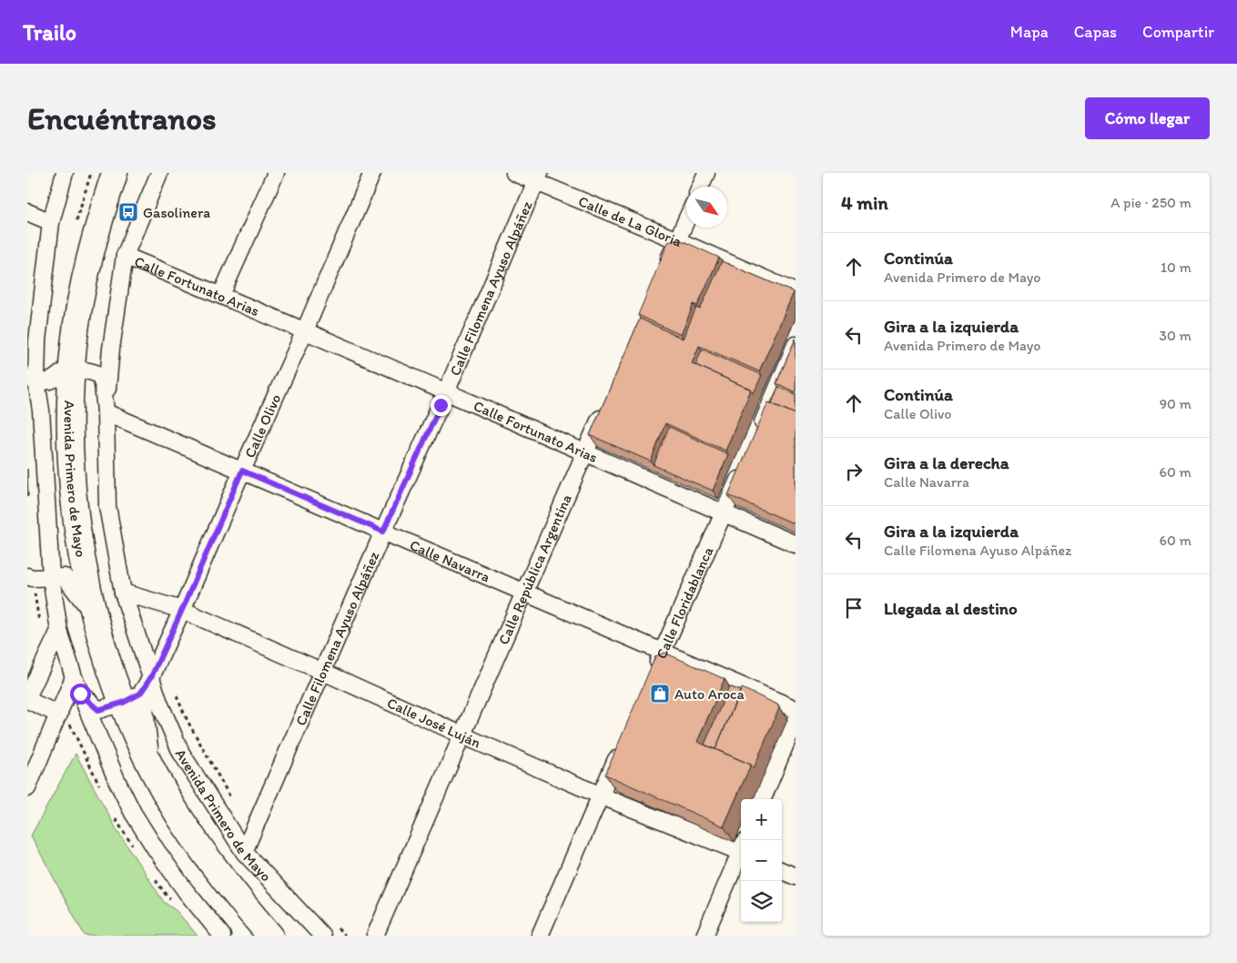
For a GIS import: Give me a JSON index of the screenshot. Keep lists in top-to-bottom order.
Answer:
{
  "streets": {
    "main road": ["Avenida Primero de Mayo"],
    "street": [
      "Calle de La Gloria",
      "Calle Fortunato Arias",
      "Calle Filomena Ayuso Alpáñez",
      "Calle Olivo",
      "Calle Navarra",
      "Calle República Argentina",
      "Calle Floridablanca",
      "Calle José Luján"
    ]
  },
  "crossings": [
    ["Calle de La Gloria", "Calle Filomena Ayuso Alpáñez"],
    ["Calle Fortunato Arias", "Calle Filomena Ayuso Alpáñez"],
    ["Calle Fortunato Arias", "Calle Olivo"],
    ["Calle Fortunato Arias", "Avenida Primero de Mayo"],
    ["Calle Fortunato Arias", "Calle República Argentina"],
    ["Calle Fortunato Arias", "Calle Floridablanca"],
    ["Calle Filomena Ayuso Alpáñez", "Avenida Primero de Mayo"],
    ["Calle Filomena Ayuso Alpáñez", "Calle Navarra"],
    ["Calle Filomena Ayuso Alpáñez", "Calle José Luján"],
    ["Calle Olivo", "Avenida Primero de Mayo"],
    ["Calle Olivo", "Calle Navarra"],
    ["Calle Olivo", "Calle José Luján"],
    ["Avenida Primero de Mayo", "Calle Navarra"],
    ["Avenida Primero de Mayo", "Calle José Luján"],
    ["Calle Navarra", "Calle República Argentina"],
    ["Calle Navarra", "Calle Floridablanca"],
    ["Calle República Argentina", "Calle José Luján"]
  ],
  "places": {
    "bus stop": ["Gasolinera"],
    "shop": ["Auto Aroca"]
  },
  "north": "bottom right",
  "page": {
    "header": "Trailo",
    "nav": ["Mapa", "Capas", "Compartir"],
    "buttons": "Cómo llegar",
    "title": "Encuéntranos",
    "heading": ["4 min", "A pie · 250 m"],
    "list": [
      ["Continúa", "Avenida Primero de Mayo", "10 m"],
      ["Gira a la izquierda", "Avenida Primero de Mayo", "30 m"],
      ["Continúa", "Calle Olivo", "90 m"],
      ["Gira a la derecha", "Calle Navarra", "60 m"],
      ["Gira a la izquierda", "Calle Filomena Ayuso Alpáñez", "60 m"],
      "Llegada al destino"
    ],
    "map_buttons": ["+", "−"]
  }
}
